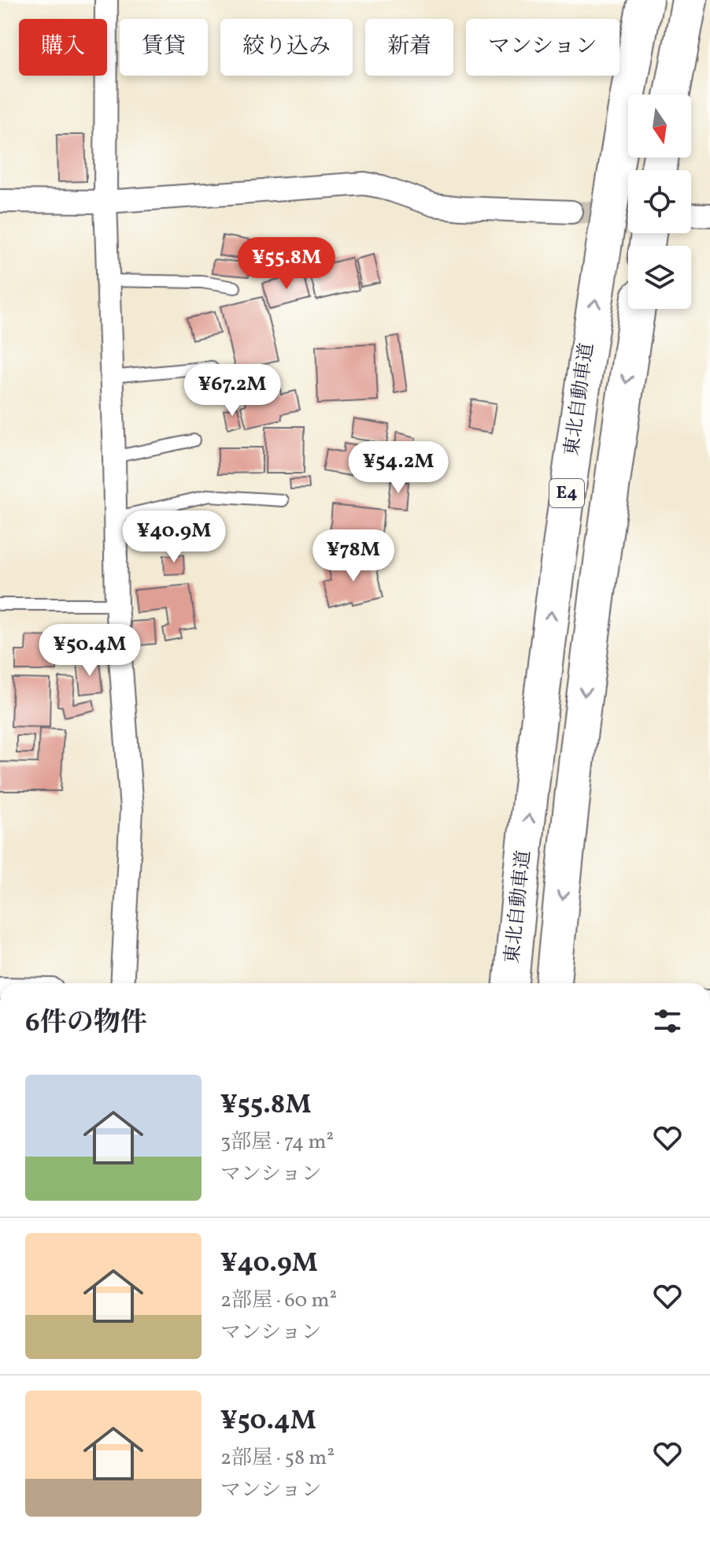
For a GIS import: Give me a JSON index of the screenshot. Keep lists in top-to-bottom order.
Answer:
{
  "streets": {
    "main road": ["東北自動車道", "E4"]
  },
  "north": "bottom",
  "page": {
    "chip": [
      "購入",
      "賃貸",
      "絞り込み",
      "新着",
      "マンション"
    ],
    "price": [
      "¥55.8M",
      "¥67.2M",
      "¥54.2M",
      "¥40.9M",
      "¥78M",
      "¥50.4M"
    ],
    "heading": "6件の物件",
    "list": [
      {
        "name": "¥55.8M",
        "note": "3部屋 · 74 m² · マンション"
      },
      {
        "name": "¥40.9M",
        "note": "2部屋 · 60 m² · マンション"
      },
      {
        "name": "¥50.4M",
        "note": "2部屋 · 58 m² · マンション"
      }
    ]
  }
}
